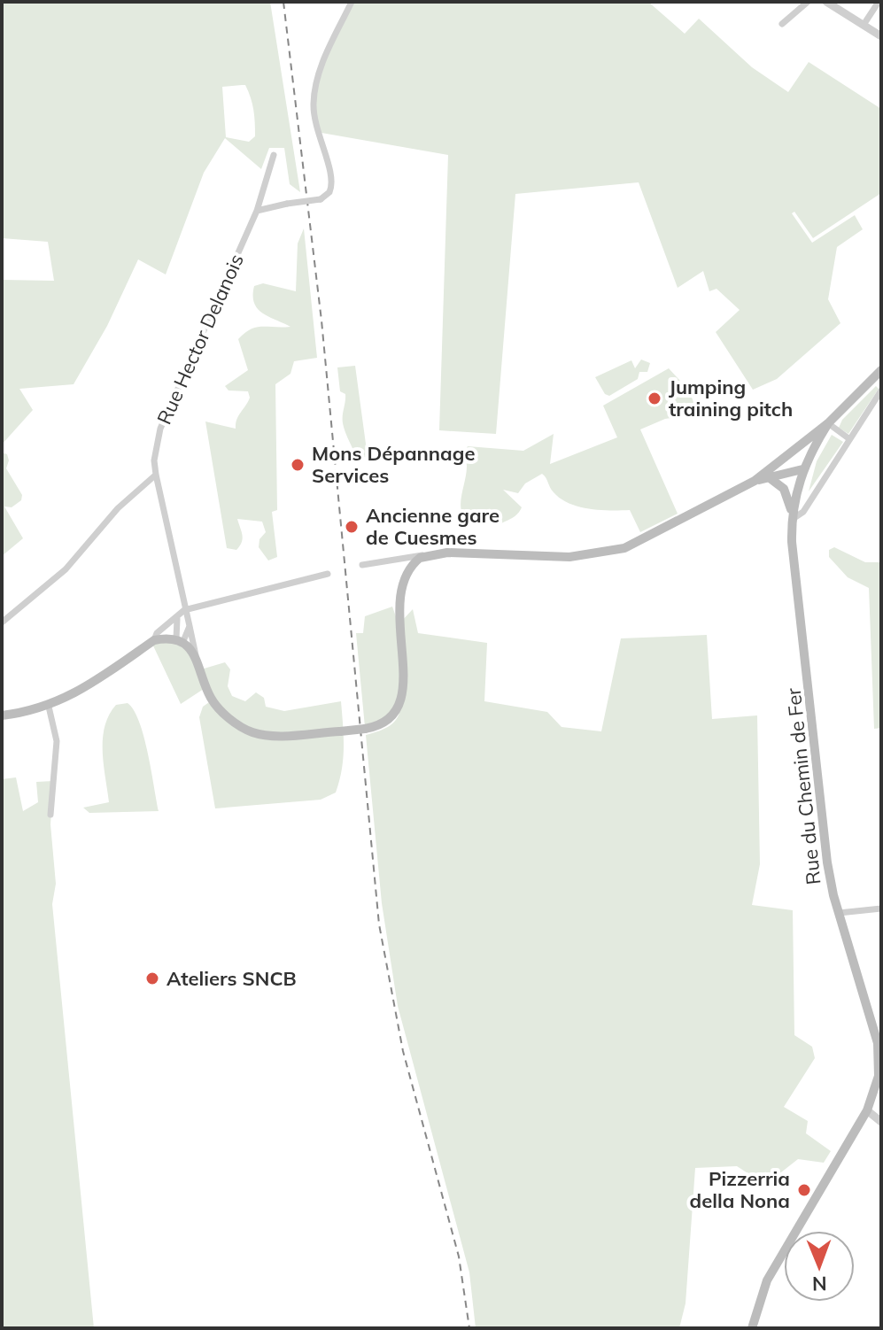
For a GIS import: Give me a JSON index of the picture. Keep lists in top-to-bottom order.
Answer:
{
  "streets": {
    "main road": ["Rue du Chemin de Fer"],
    "street": ["Rue Hector Delanois"]
  },
  "places": [
    "Jumping training pitch",
    "Mons Dépannage Services",
    "Ancienne gare de Cuesmes",
    "Ateliers SNCB",
    "Pizzerria della Nona"
  ],
  "north": "bottom"
}
